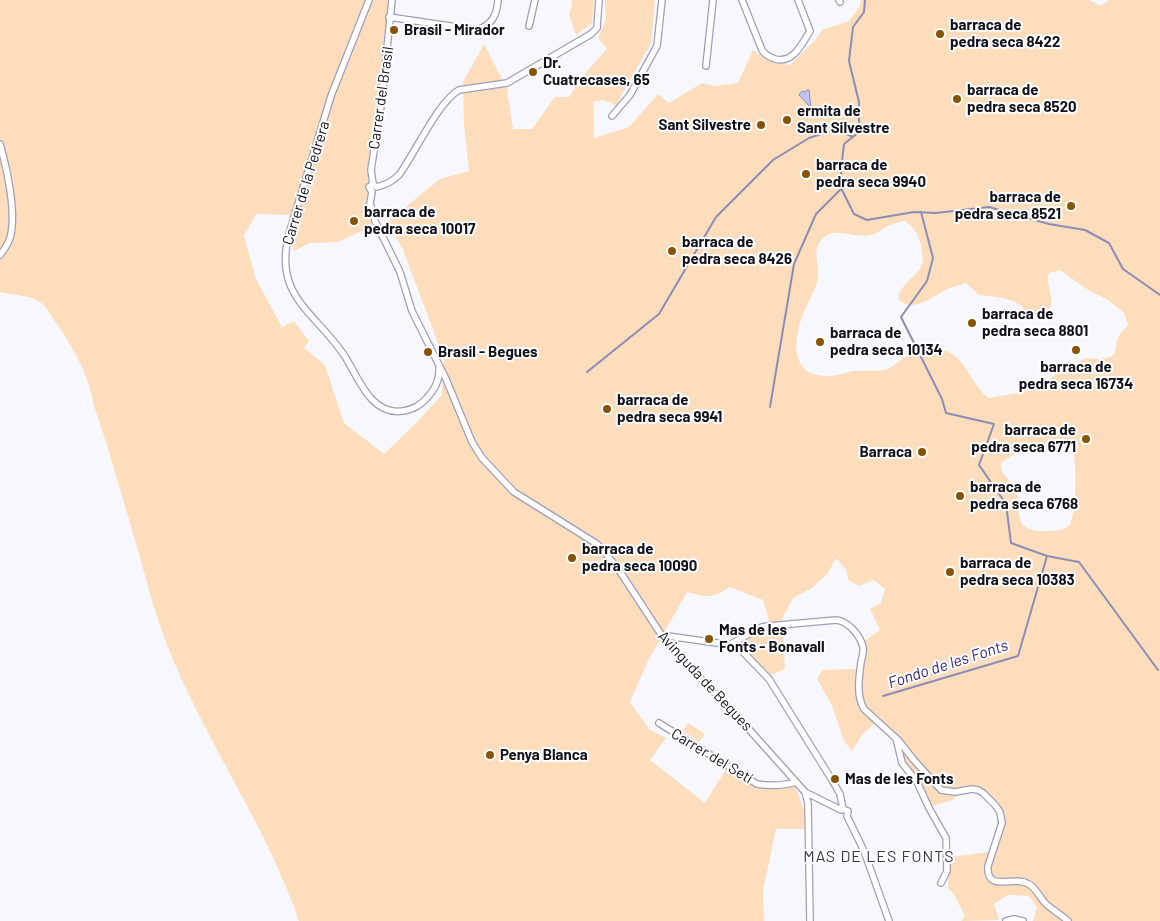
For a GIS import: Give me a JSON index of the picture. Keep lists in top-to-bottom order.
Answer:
{
  "streets": {
    "street": [
      "Carrer del Brasil",
      "Carrer de la Pedrera",
      "Avinguda de Begues",
      "Carrer del Setí"
    ]
  },
  "crossings": [
    ["Carrer del Brasil", "Carrer de la Pedrera"],
    ["Carrer del Brasil", "Avinguda de Begues"],
    ["Carrer de la Pedrera", "Avinguda de Begues"],
    ["Avinguda de Begues", "Carrer del Setí"]
  ],
  "districts": ["MAS DE LES FONTS"],
  "water": ["Fondo de les Fonts"],
  "places": [
    "Brasil - Mirador",
    "barraca de pedra seca 8422",
    "Dr. Cuatrecases, 65",
    "barraca de pedra seca 8520",
    "ermita de Sant Silvestre",
    "Sant Silvestre",
    "barraca de pedra seca 9940",
    "barraca de pedra seca 8521",
    "barraca de pedra seca 10017",
    "barraca de pedra seca 8426",
    "barraca de pedra seca 8801",
    "barraca de pedra seca 10134",
    "barraca de pedra seca 16734",
    "Brasil - Begues",
    "barraca de pedra seca 9941",
    "barraca de pedra seca 6771",
    "Barraca",
    "barraca de pedra seca 6768",
    "barraca de pedra seca 10090",
    "barraca de pedra seca 10383",
    "Mas de les Fonts - Bonavall",
    "Penya Blanca",
    "Mas de les Fonts"
  ]
}
